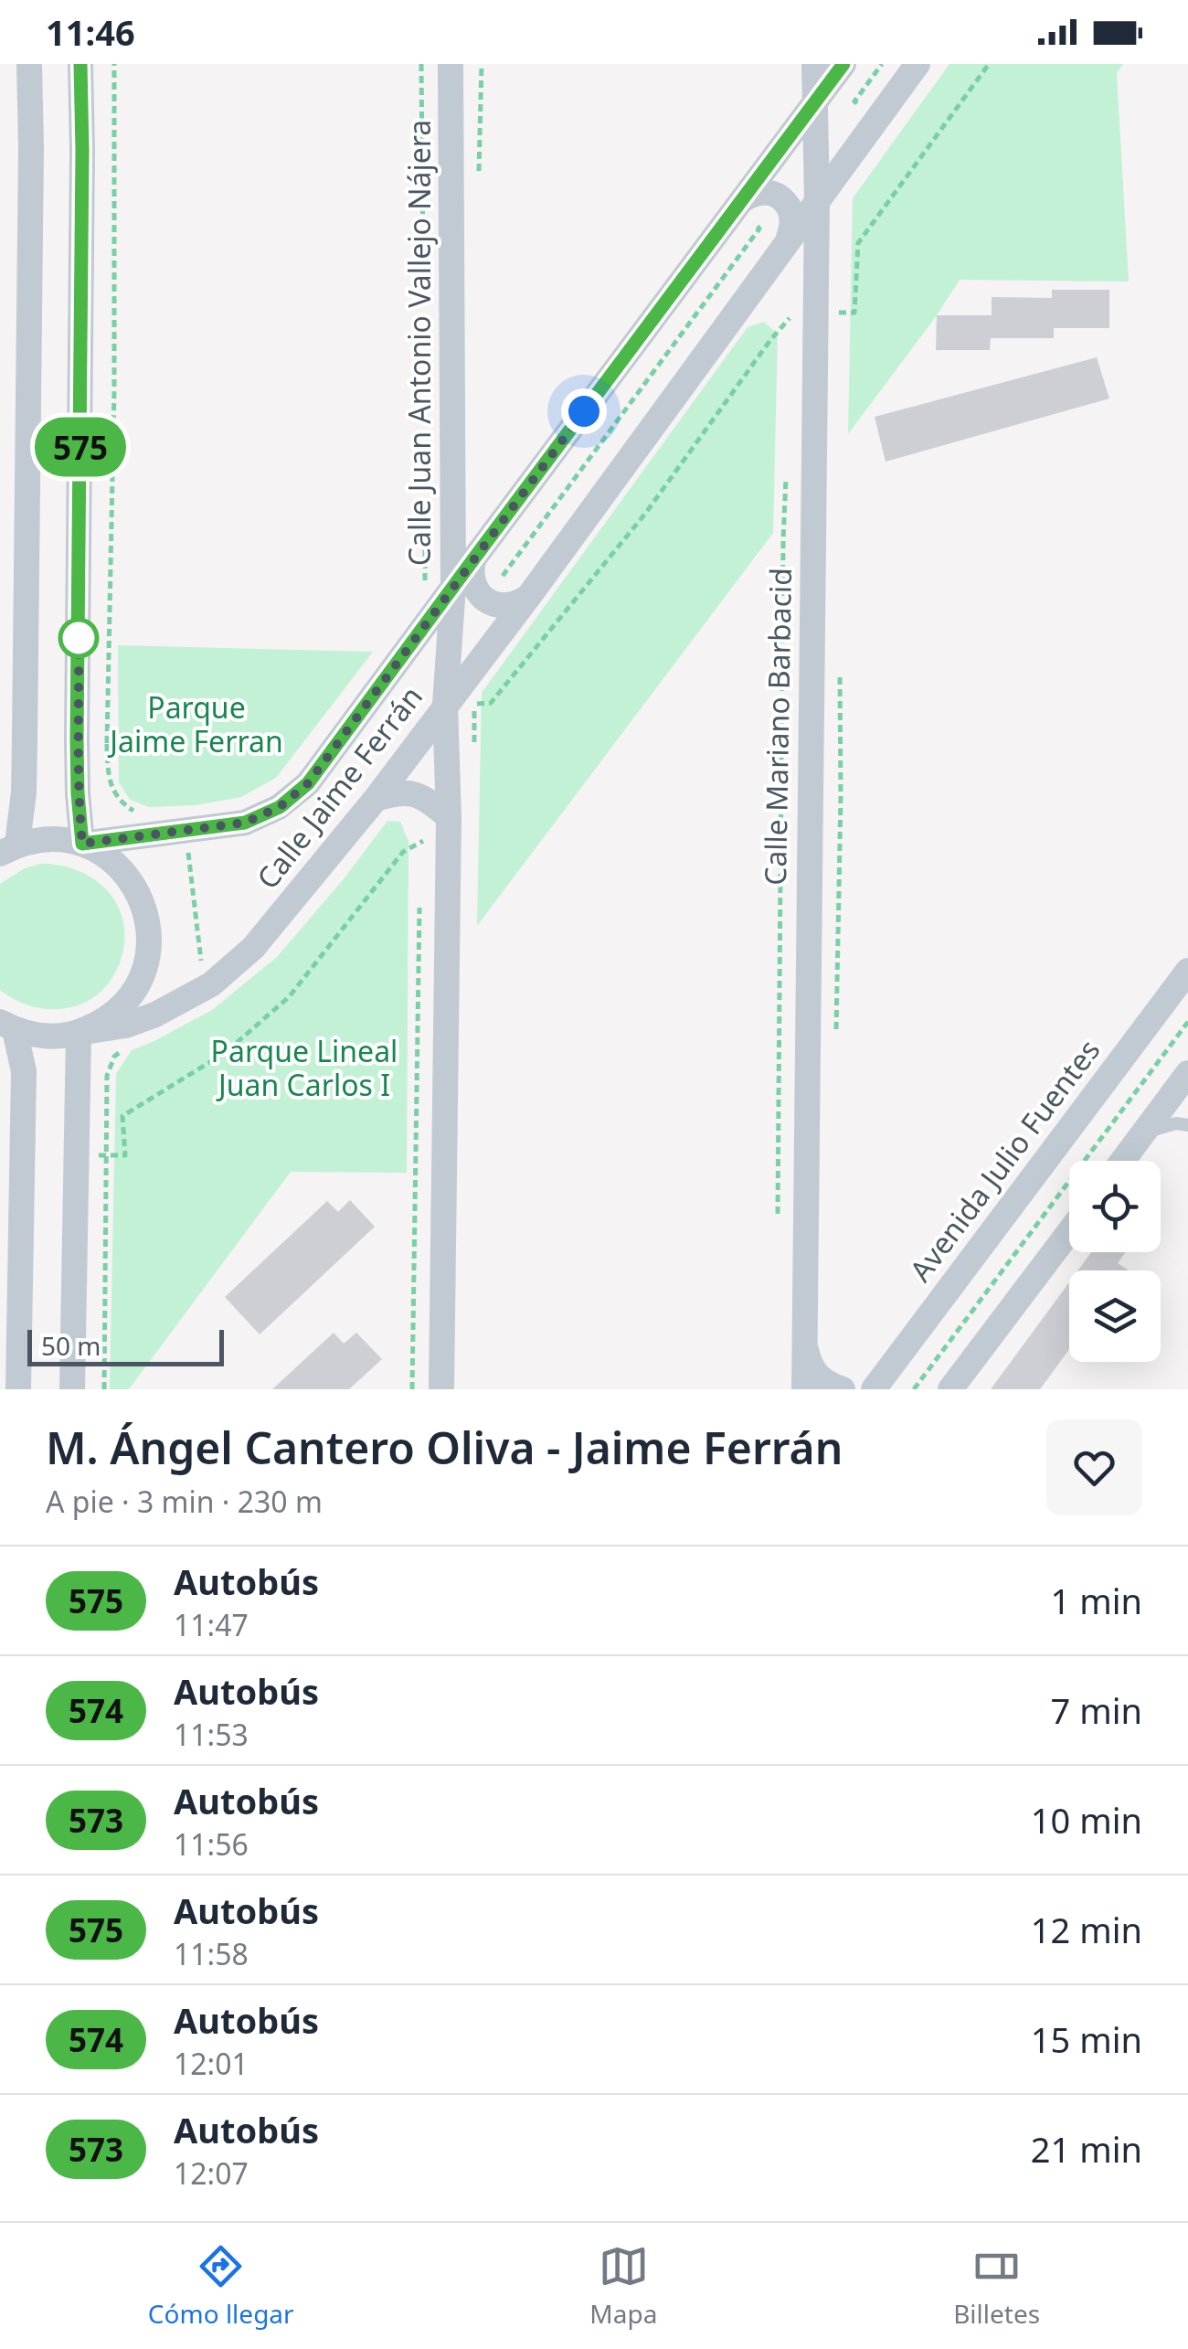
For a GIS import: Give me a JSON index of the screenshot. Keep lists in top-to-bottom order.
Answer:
{
  "streets": {
    "street": [
      "Calle Juan Antonio Vallejo Nájera",
      "Calle Mariano Barbacid",
      "Calle Jaime Ferrán",
      "Avenida Julio Fuentes"
    ]
  },
  "crossings": [
    ["Calle Juan Antonio Vallejo Nájera", "Calle Jaime Ferrán"],
    ["Calle Mariano Barbacid", "Calle Jaime Ferrán"]
  ],
  "parks": ["Parque Jaime Ferran", "Parque Lineal Juan Carlos I"],
  "lines": ["bus line 575"],
  "scale_bar": "50 m",
  "page": {
    "status": "11:46",
    "on_map": "575",
    "scale": "50 m",
    "heading": ["M. Ángel Cantero Oliva - Jaime Ferrán", "A pie · 3 min · 230 m"],
    "list": [
      {
        "mark": "575",
        "name": "Autobús",
        "note": "11:47",
        "value": "1 min"
      },
      {
        "mark": "574",
        "name": "Autobús",
        "note": "11:53",
        "value": "7 min"
      },
      {
        "mark": "573",
        "name": "Autobús",
        "note": "11:56",
        "value": "10 min"
      },
      {
        "mark": "575",
        "name": "Autobús",
        "note": "11:58",
        "value": "12 min"
      },
      {
        "mark": "574",
        "name": "Autobús",
        "note": "12:01",
        "value": "15 min"
      },
      {
        "mark": "573",
        "name": "Autobús",
        "note": "12:07",
        "value": "21 min"
      }
    ],
    "tabs": ["Cómo llegar", "Mapa", "Billetes"]
  }
}
